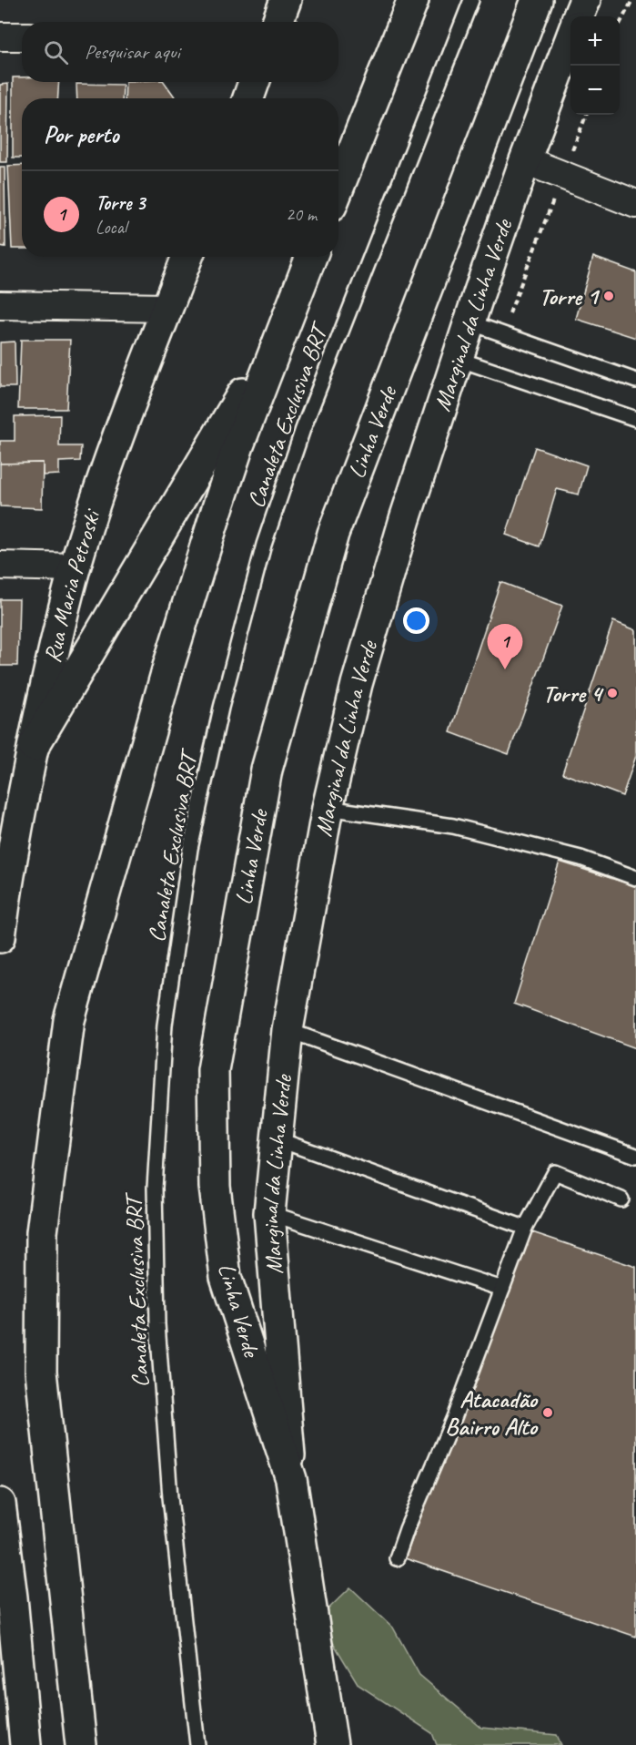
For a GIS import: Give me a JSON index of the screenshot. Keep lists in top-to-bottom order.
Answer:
{
  "streets": {
    "main road": ["Marginal da Linha Verde", "Linha Verde", "Rua Maria Petroski"],
    "lane": ["Canaleta Exclusiva BRT"]
  },
  "crossings": [
    ["Marginal da Linha Verde", "Linha Verde"]
  ],
  "places": ["Torre 1", "Torre 4", "Atacadão Bairro Alto"],
  "page": {
    "map_buttons": ["+", "−"],
    "search": "Pesquisar aqui",
    "heading": "Por perto",
    "list": [
      {
        "mark": "1",
        "name": "Torre 3",
        "note": "Local",
        "value": "20 m"
      }
    ],
    "pins": "1"
  }
}
